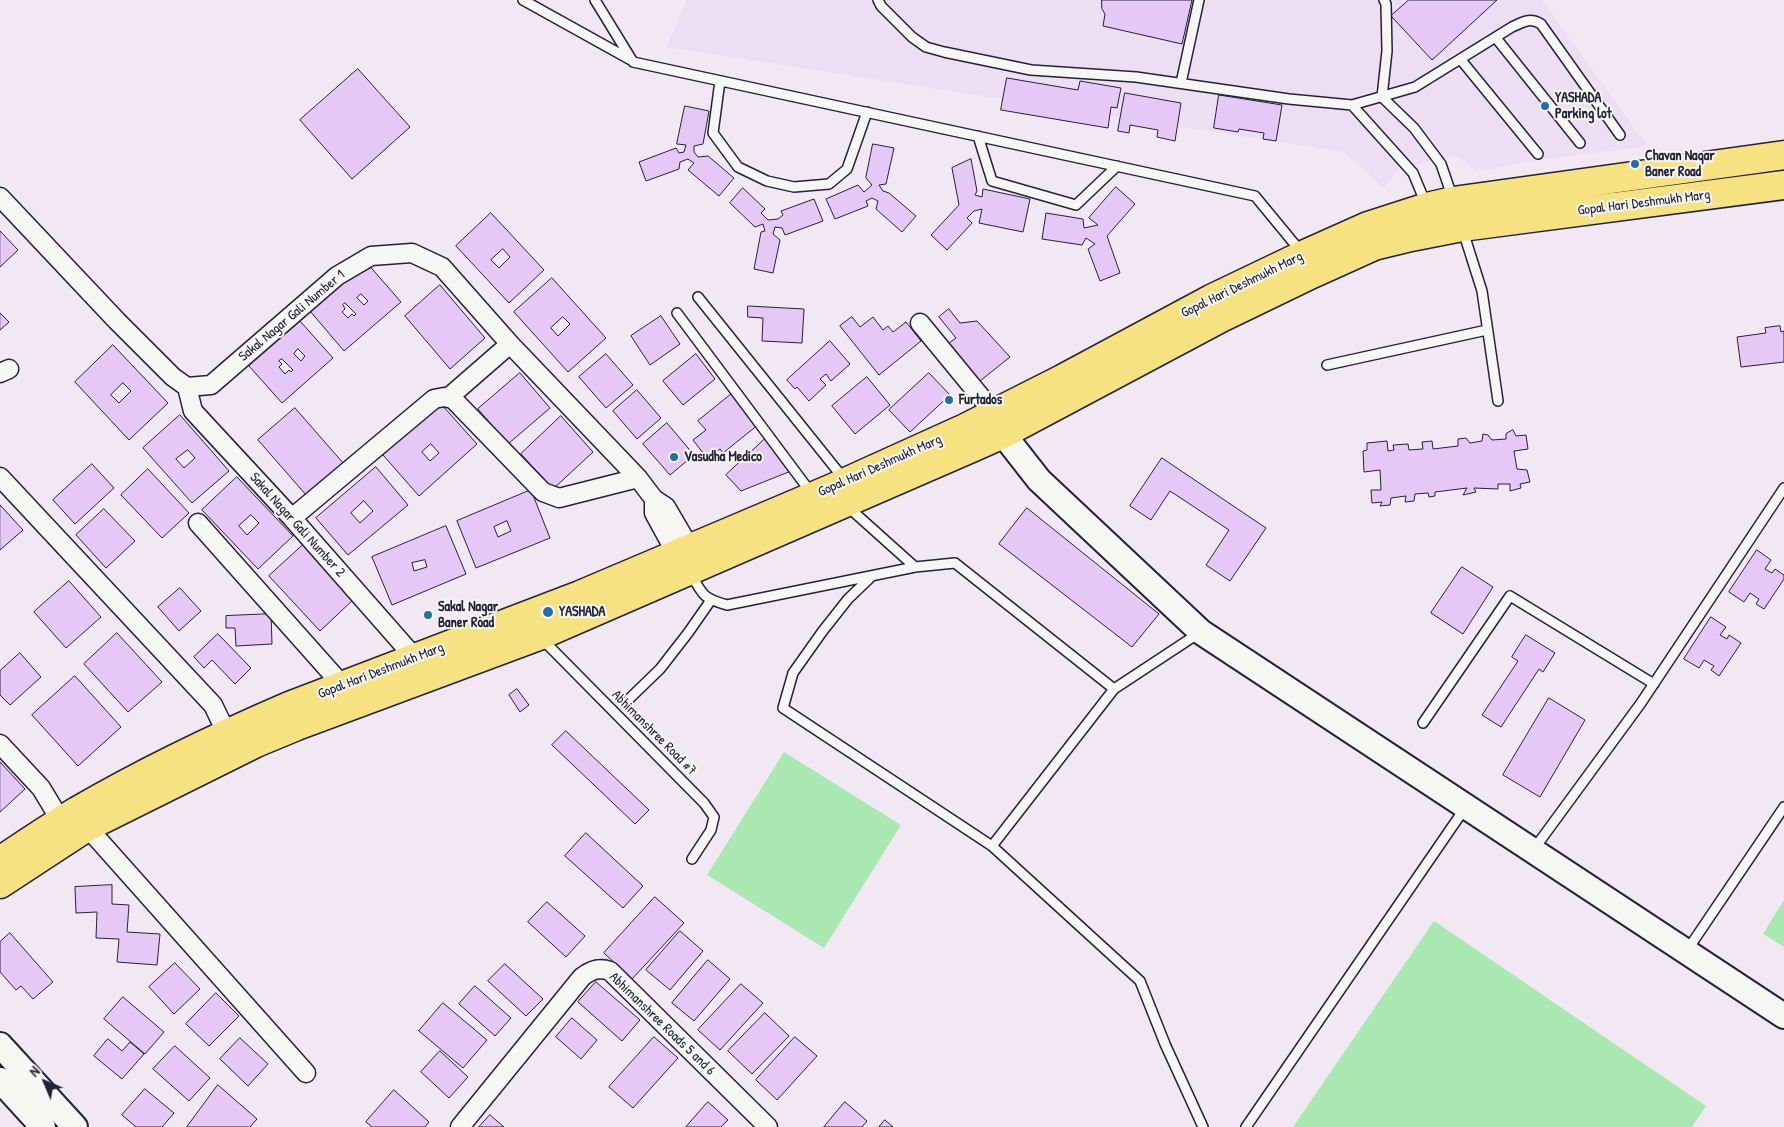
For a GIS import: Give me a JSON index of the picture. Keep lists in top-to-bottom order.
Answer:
{
  "streets": {
    "main road": ["Gopal Hari Deshmukh Marg"],
    "street": ["Sakal Nagar Gali Number 1", "Sakal Nagar Gali Number 2", "Abhimanshree Roads 5 and 6"],
    "lane": ["Abhimanshree Road #7"]
  },
  "crossings": [
    ["Gopal Hari Deshmukh Marg", "Sakal Nagar Gali Number 1"],
    ["Gopal Hari Deshmukh Marg", "Sakal Nagar Gali Number 2"],
    ["Gopal Hari Deshmukh Marg", "Abhimanshree Road #7"],
    ["Sakal Nagar Gali Number 1", "Sakal Nagar Gali Number 2"]
  ],
  "places": [
    "YASHADA Parking lot",
    "Chavan Nagar Baner Road",
    "Furtados",
    "Vasudha Medico",
    "YASHADA",
    "Sakal Nagar Baner Road"
  ],
  "north": "top left"
}
